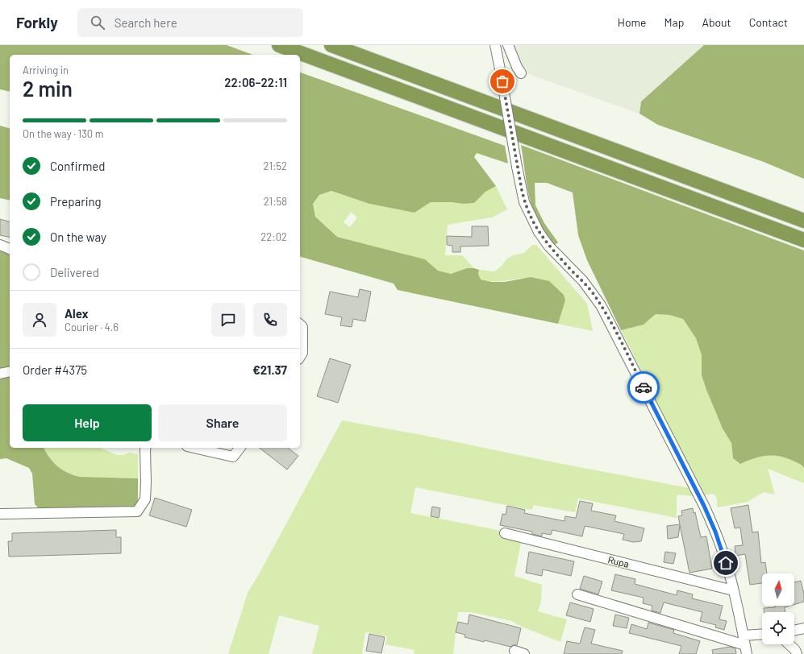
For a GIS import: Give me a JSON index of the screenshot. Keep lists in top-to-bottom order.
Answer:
{
  "streets": {
    "street": ["Rupa"]
  },
  "north": "top",
  "page": {
    "header": "Forkly",
    "search": "Search here",
    "nav": [
      "Home",
      "Map",
      "About",
      "Contact"
    ],
    "heading": ["2 min", "Arriving in", "22:06–22:11"],
    "panel": [
      "Alex",
      "Courier · 4.6",
      "Order #4375",
      "€21.37"
    ],
    "bar": "On the way · 130 m",
    "list": [
      ["Confirmed", "21:52"],
      ["Preparing", "21:58"],
      ["On the way", "22:02"],
      "Delivered"
    ],
    "buttons": ["Help", "Share"]
  }
}
